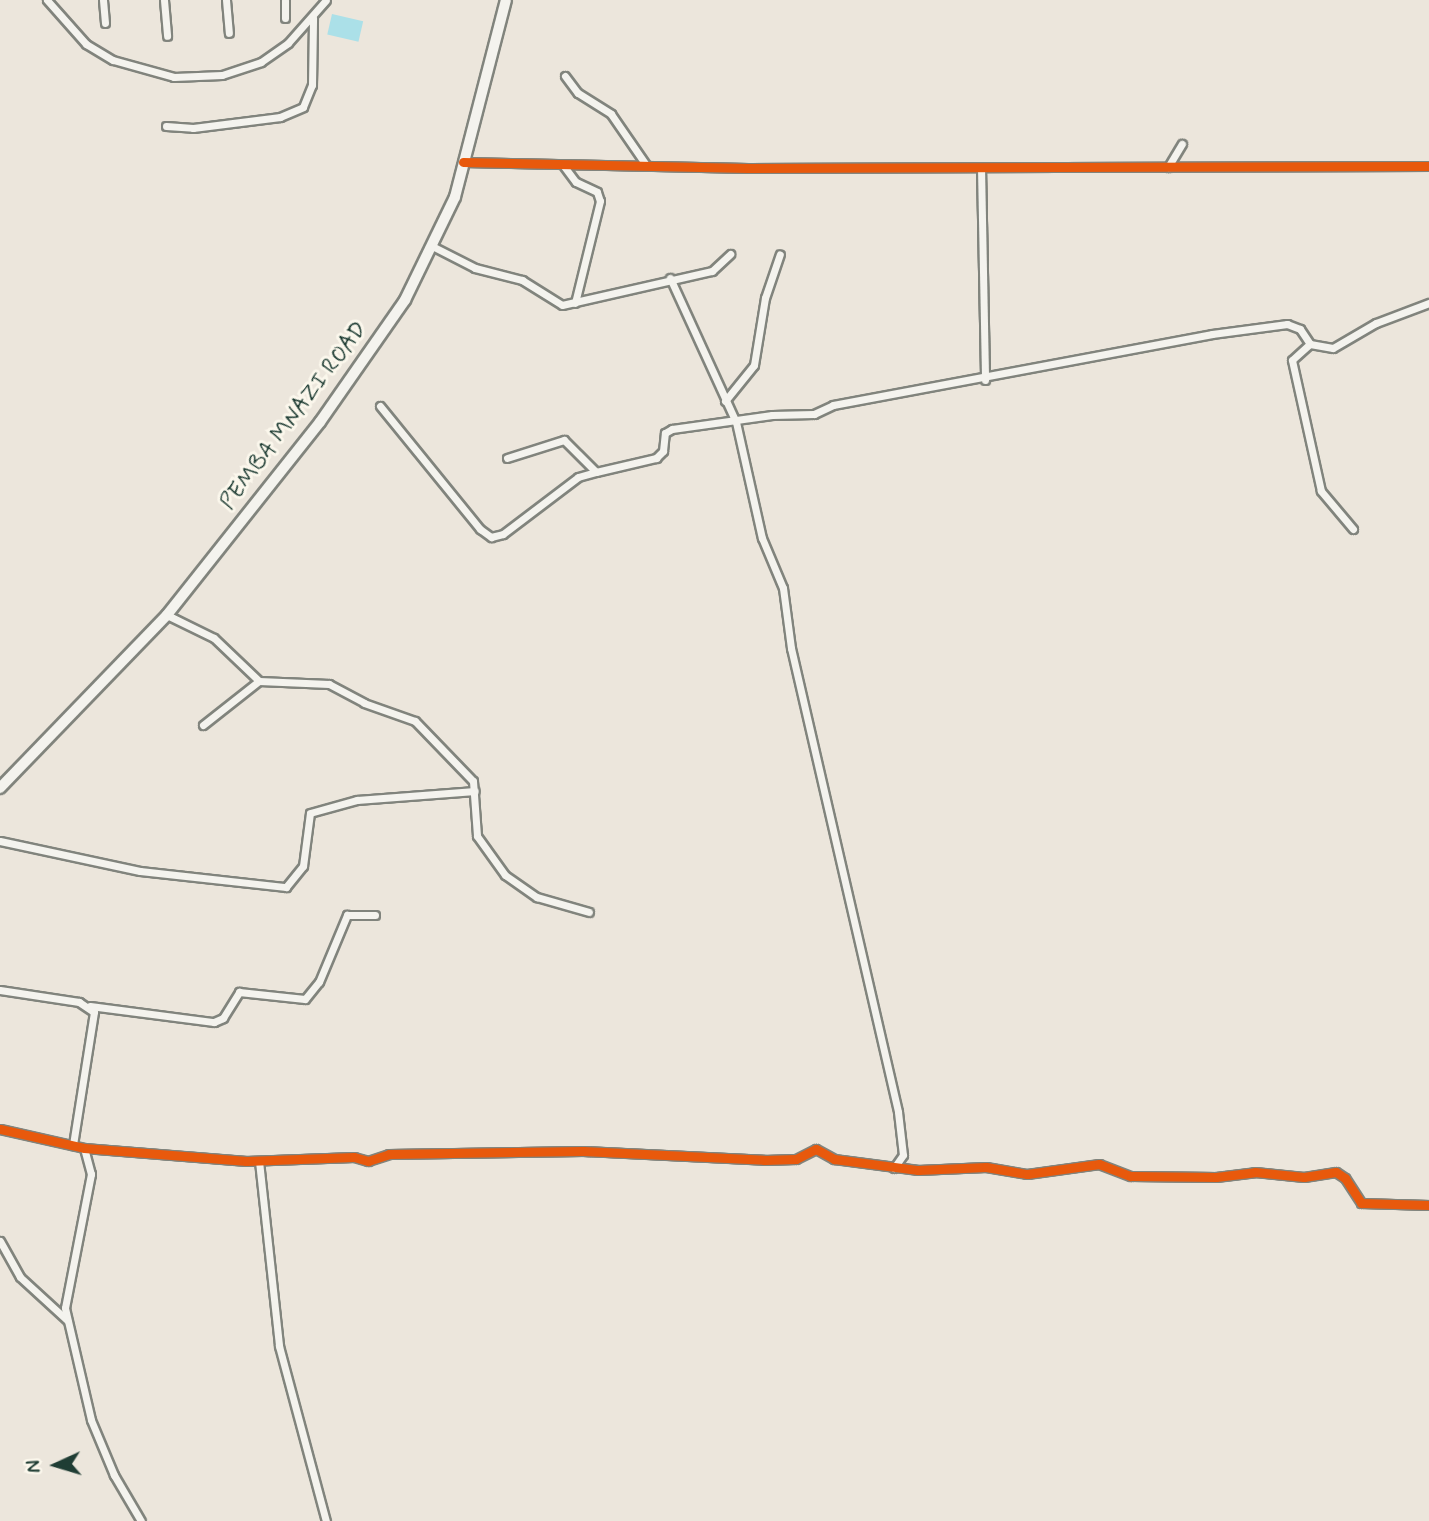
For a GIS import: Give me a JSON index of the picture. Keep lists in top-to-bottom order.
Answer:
{
  "streets": {
    "main road": ["PEMBA MNAZI ROAD"]
  },
  "north": "left"
}
